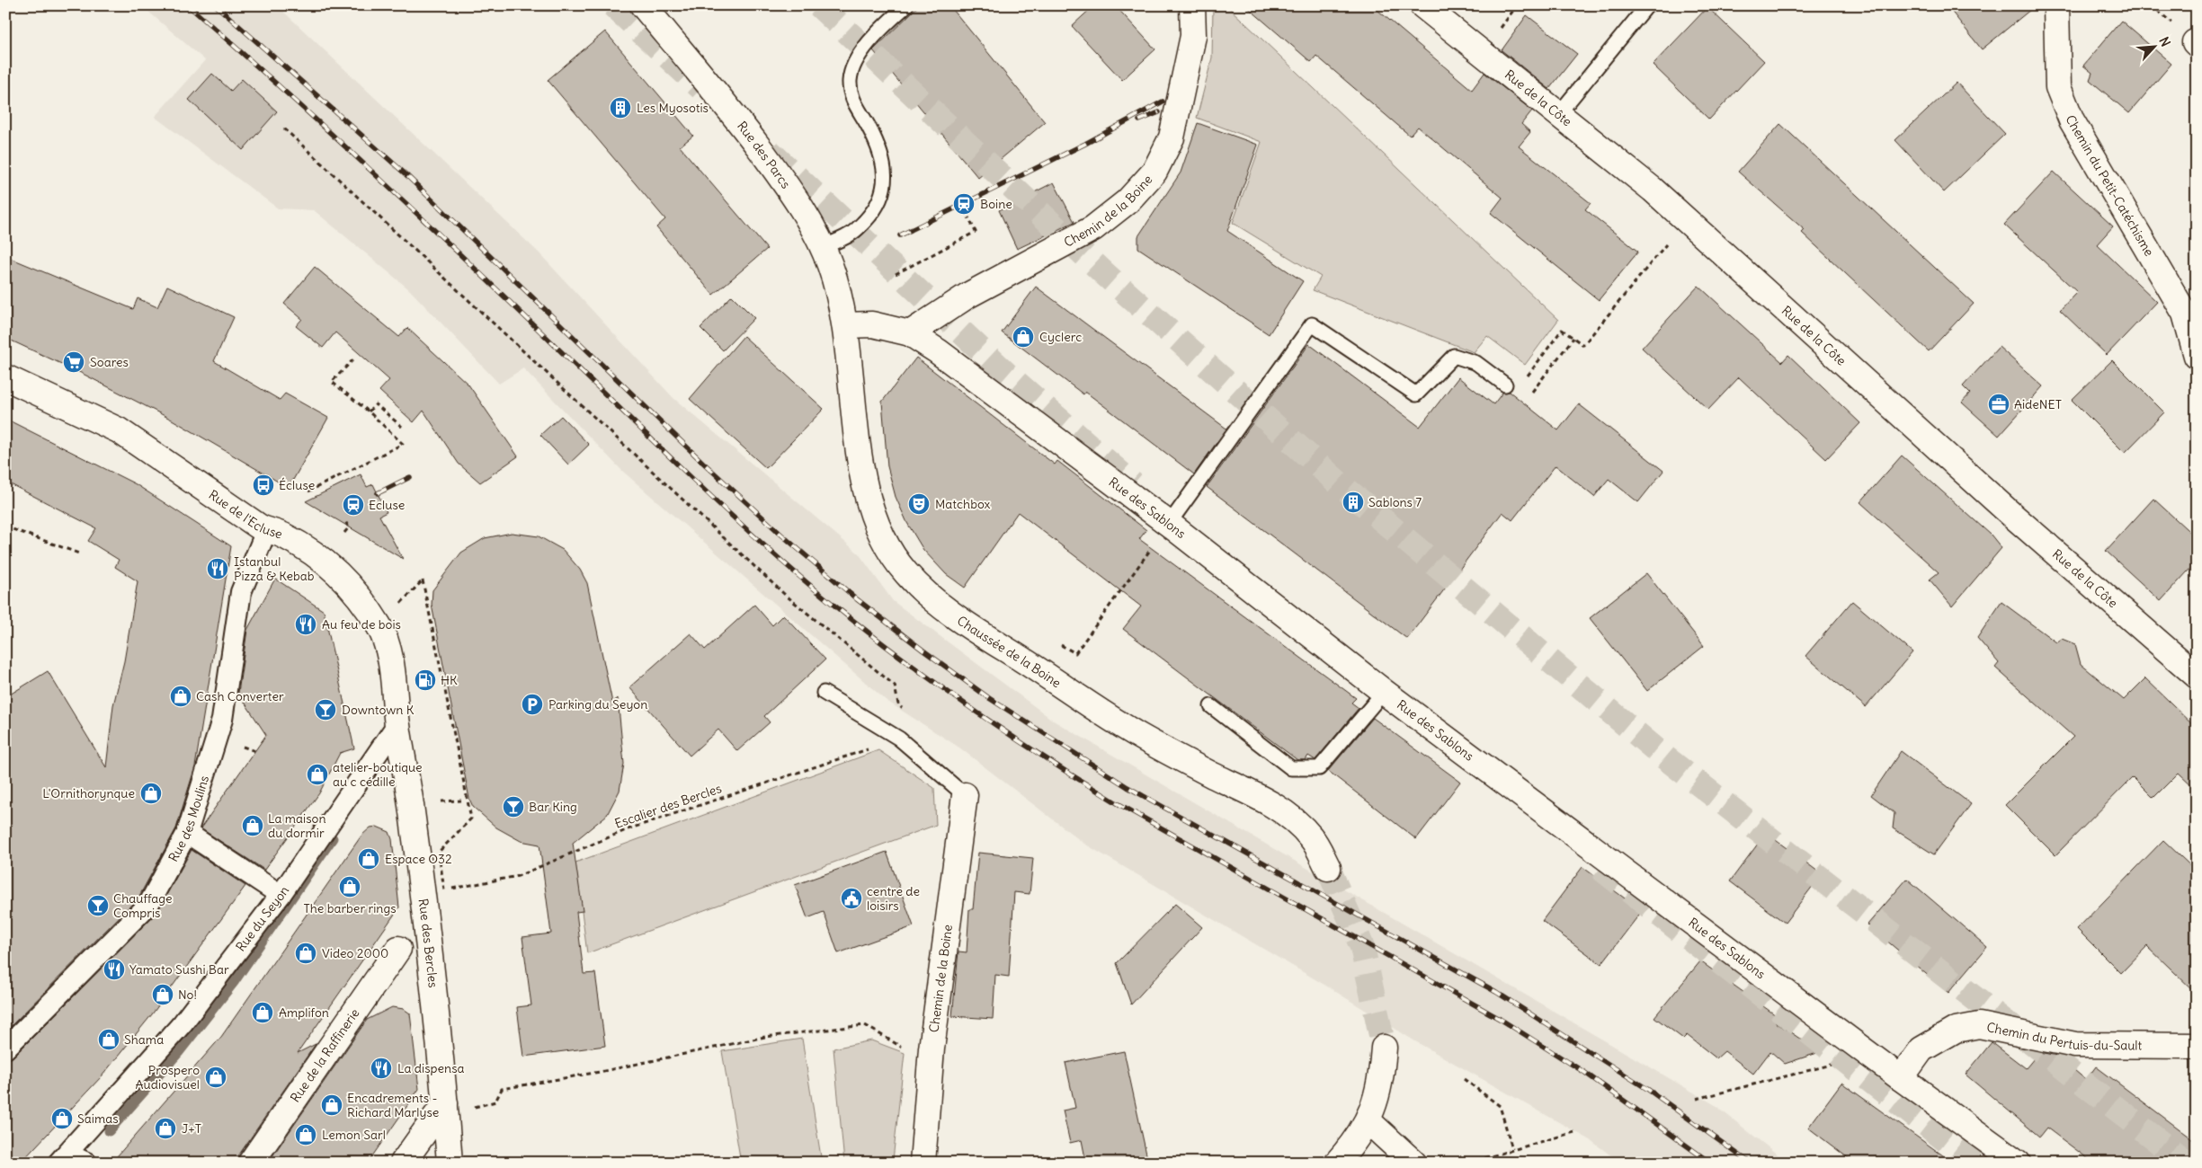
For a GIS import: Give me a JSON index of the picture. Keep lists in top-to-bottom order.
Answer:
{
  "streets": {
    "street": [
      "Rue de la Côte",
      "Rue des Parcs",
      "Chemin du Petit-Catéchisme",
      "Chemin de la Boine",
      "Rue des Sablons",
      "Rue de l'Ecluse",
      "Chaussée de la Boine",
      "Rue des Moulins",
      "Rue du Seyon",
      "Rue des Bercles",
      "Chemin du Pertuis-du-Sault",
      "Rue de la Raffinerie"
    ],
    "path": ["Escalier des Bercles"]
  },
  "crossings": [
    ["Rue des Parcs", "Rue des Sablons"],
    ["Rue des Parcs", "Chaussée de la Boine"],
    ["Chemin de la Boine", "Rue des Sablons"],
    ["Rue des Sablons", "Chaussée de la Boine"],
    ["Rue des Sablons", "Chemin du Pertuis-du-Sault"],
    ["Rue de l'Ecluse", "Rue des Moulins"],
    ["Rue de l'Ecluse", "Rue du Seyon"],
    ["Rue de l'Ecluse", "Rue des Bercles"],
    ["Escalier des Bercles", "Rue des Bercles"],
    ["Rue du Seyon", "Rue des Bercles"]
  ],
  "places": {
    "building": ["Les Myosotis", "Sablons 7"],
    "station": ["Boine", "Ecluse"],
    "shop": [
      "Cyclerc",
      "Cash Converter",
      "atelier-boutique au c cédille",
      "L'Ornithorynque",
      "La maison du dormir",
      "Espace O32",
      "The barber rings",
      "Video 2000",
      "No!",
      "Amplifon",
      "Shama",
      "Prospero Audiovisuel",
      "Encadrements - Richard Marlyse",
      "Saimas",
      "J+T",
      "Lemon Sarl"
    ],
    "supermarket": ["Soares"],
    "office": ["AideNET"],
    "bus stop": ["Écluse"],
    "theatre": ["Matchbox"],
    "restaurant": [
      "Istanbul Pizza & Kebab",
      "Au feu de bois",
      "Yamato Sushi Bar",
      "La dispensa"
    ],
    "fuel station": ["HK"],
    "parking": ["Parking du Seyon"],
    "bar": ["Downtown K", "Bar King", "Chauffage Compris"],
    "public building": ["centre de loisirs"]
  },
  "north": "top right"
}
